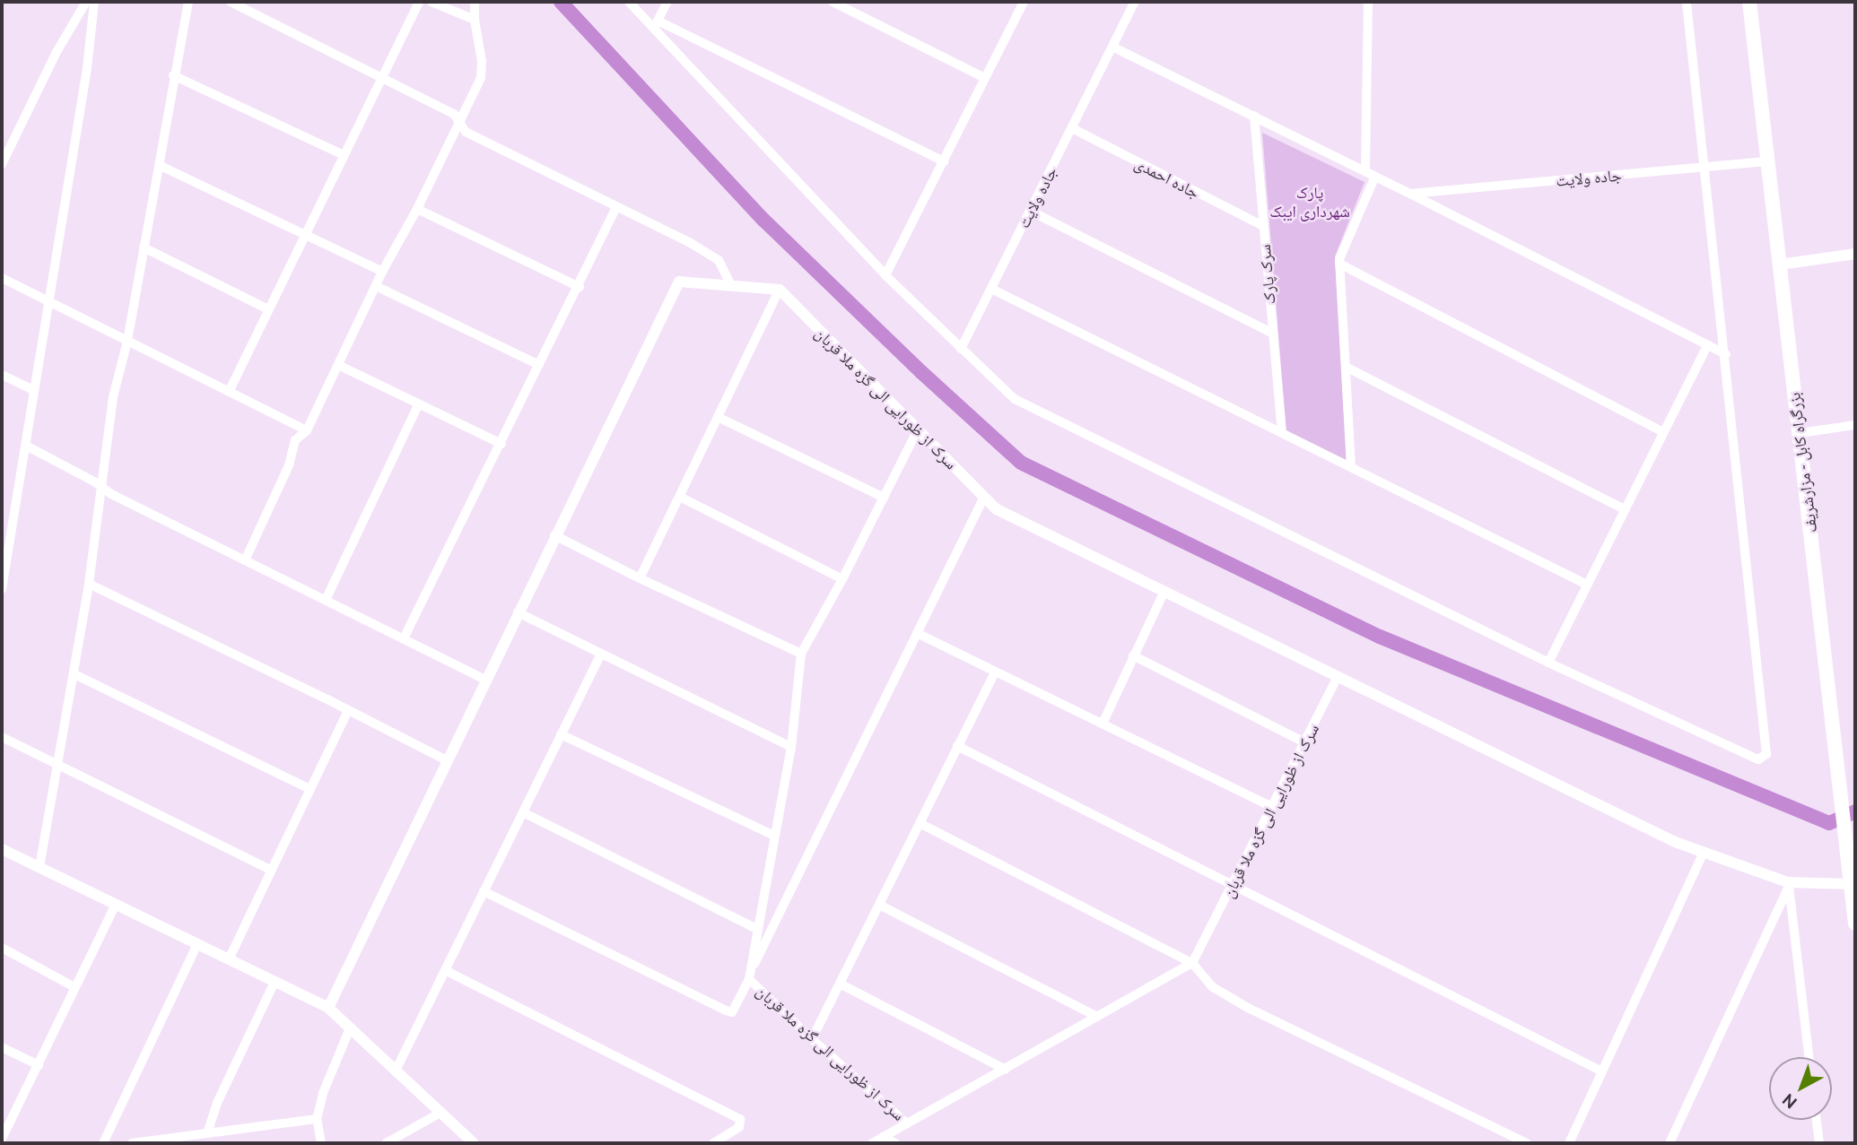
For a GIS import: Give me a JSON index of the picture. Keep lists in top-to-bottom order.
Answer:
{
  "streets": {
    "highway": ["بزرگراه کابل - مزارشریف"],
    "street": [
      "جاده احمدی",
      "جاده ولایت",
      "سرک پارک",
      "سرک از ظورایی الی گزه ملا قربان"
    ]
  },
  "crossings": [
    ["جاده احمدی", "جاده ولایت"],
    ["جاده احمدی", "سرک پارک"],
    ["جاده ولایت", "بزرگراه کابل - مزارشریف"],
    ["سرک از ظورایی الی گزه ملا قربان", "بزرگراه کابل - مزارشریف"]
  ],
  "parks": ["پارک شهرداری ایبک"],
  "north": "bottom left"
}
